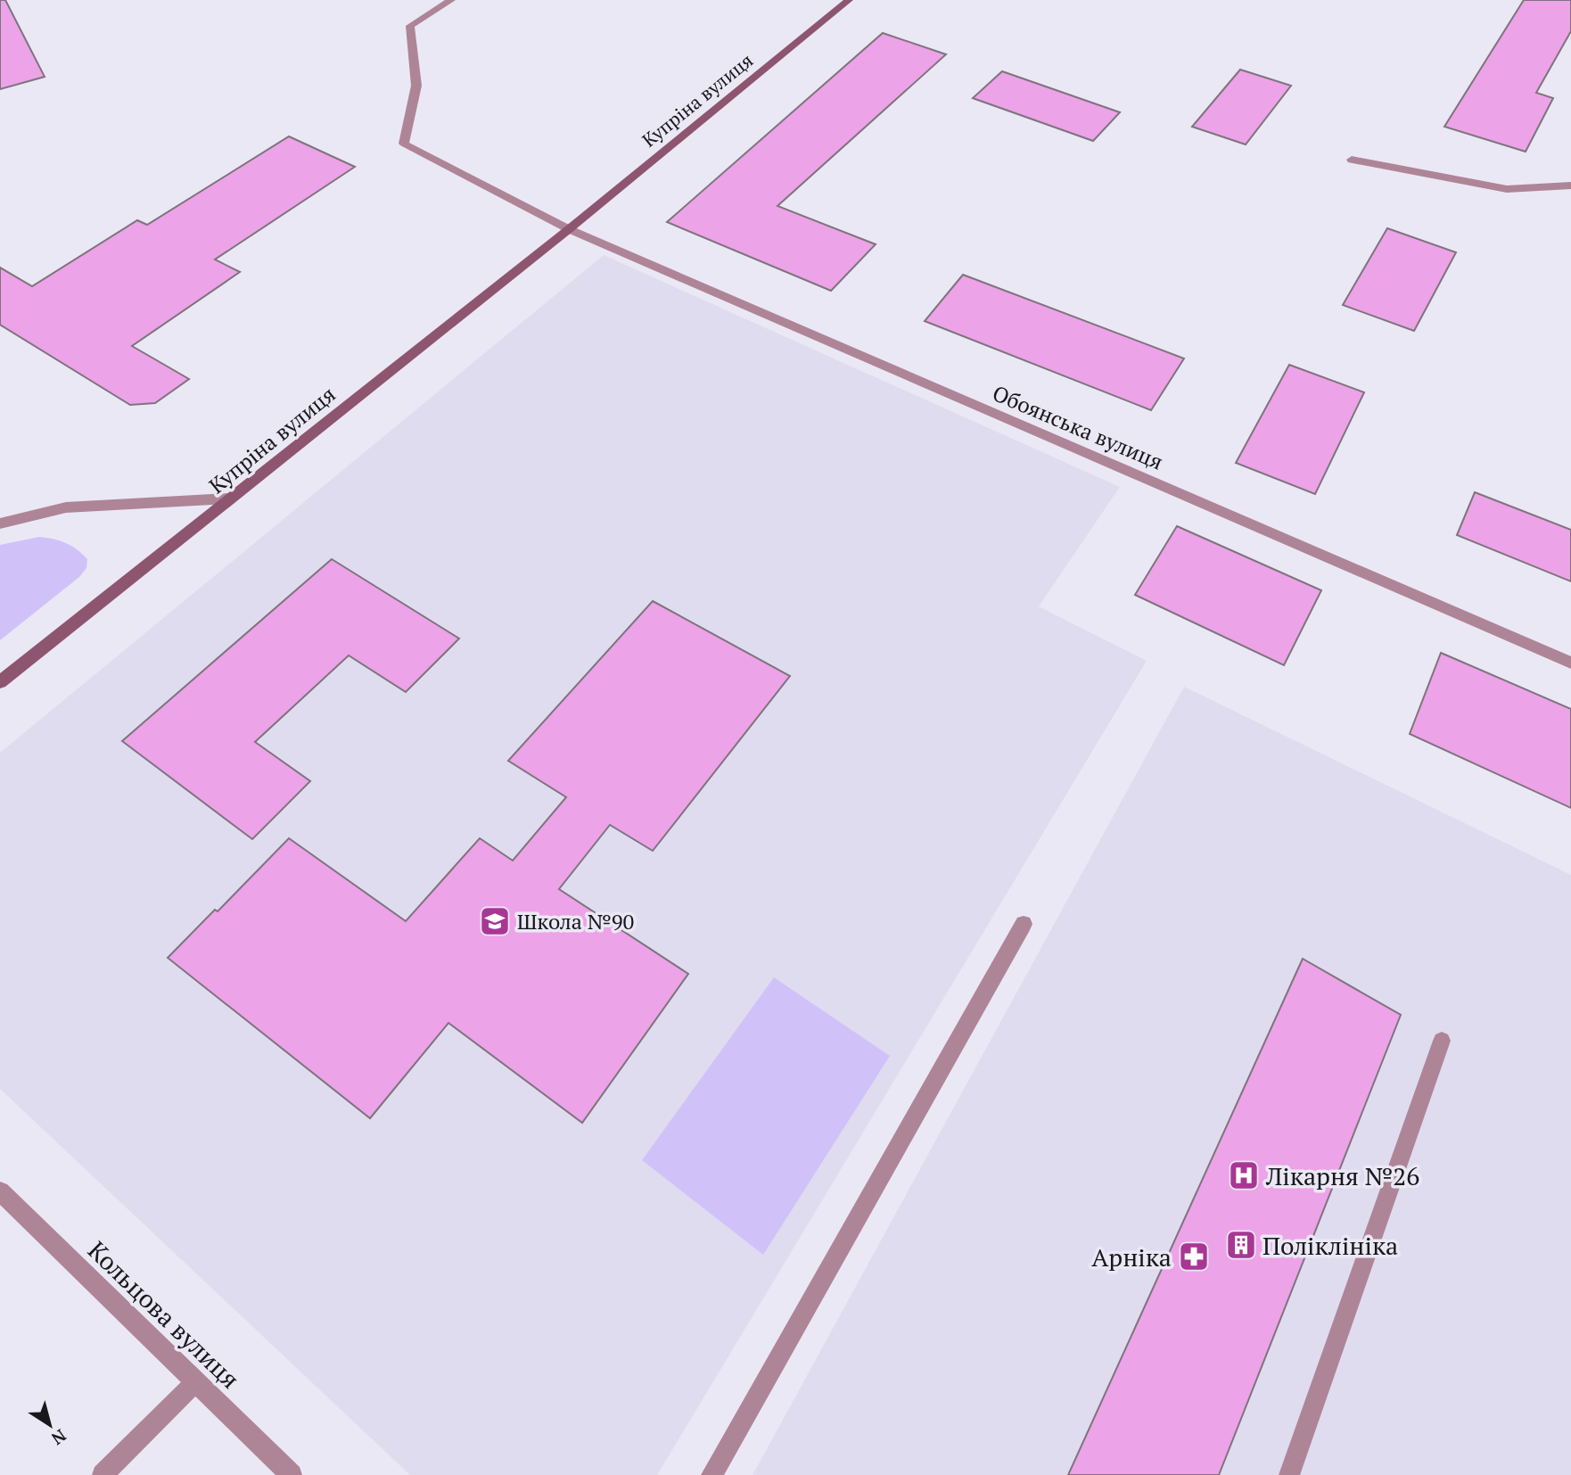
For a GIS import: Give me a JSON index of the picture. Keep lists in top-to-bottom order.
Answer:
{
  "streets": {
    "main road": ["Купріна вулиця"],
    "street": ["Обоянська вулиця", "Кольцова вулиця"]
  },
  "crossings": [
    ["Купріна вулиця", "Обоянська вулиця"]
  ],
  "places": {
    "school or university": ["Школа №90"],
    "hospital": ["Лікарня №26"],
    "building": ["Поліклініка"],
    "pharmacy": ["Арніка"]
  },
  "north": "bottom right"
}
